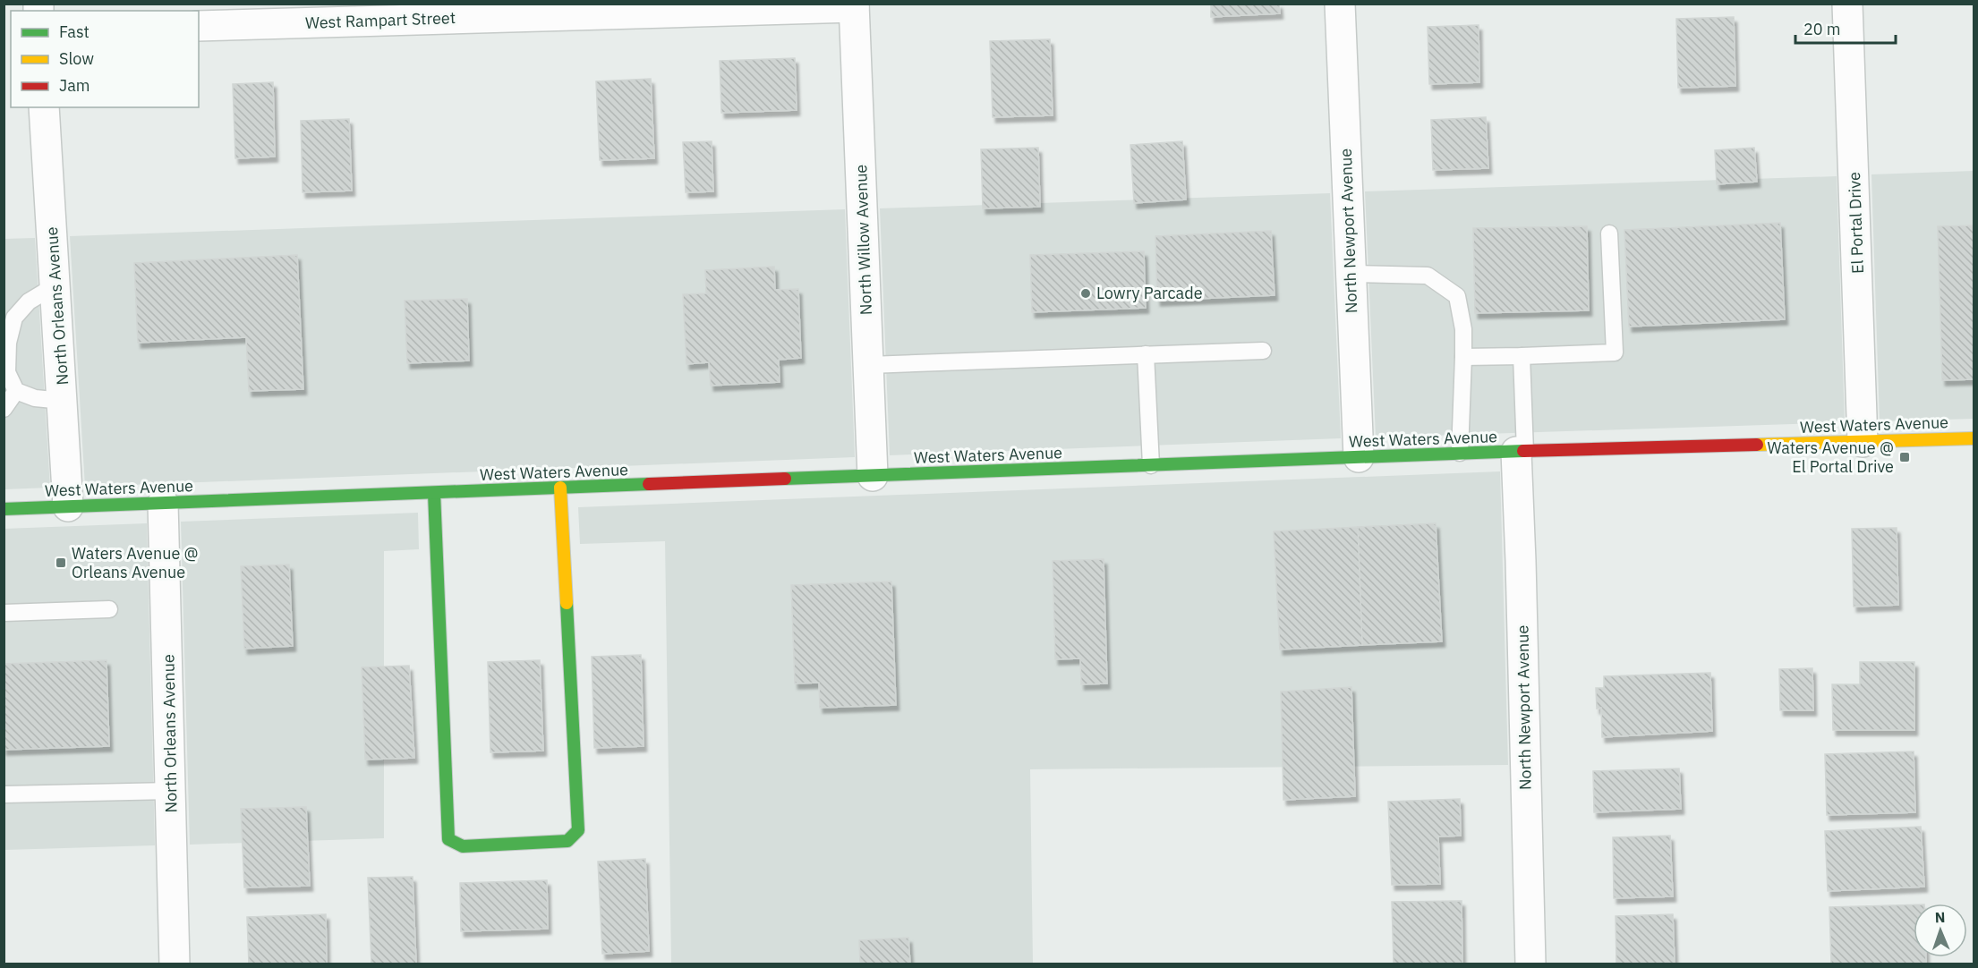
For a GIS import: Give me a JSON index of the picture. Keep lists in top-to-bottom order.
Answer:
{
  "streets": {
    "main road": ["West Waters Avenue"],
    "street": [
      "West Rampart Street",
      "El Portal Drive",
      "North Newport Avenue",
      "North Willow Avenue",
      "North Orleans Avenue"
    ]
  },
  "crossings": [
    ["West Rampart Street", "North Willow Avenue"],
    ["El Portal Drive", "West Waters Avenue"],
    ["North Newport Avenue", "West Waters Avenue"],
    ["North Willow Avenue", "West Waters Avenue"],
    ["North Orleans Avenue", "West Waters Avenue"]
  ],
  "places": {
    "other": ["Lowry Parcade"],
    "transit": ["Waters Avenue @ El Portal Drive", "Waters Avenue @ Orleans Avenue"]
  },
  "legend": ["Fast", "Slow", "Jam"],
  "scale_bar": "20 m",
  "north": "top"
}
